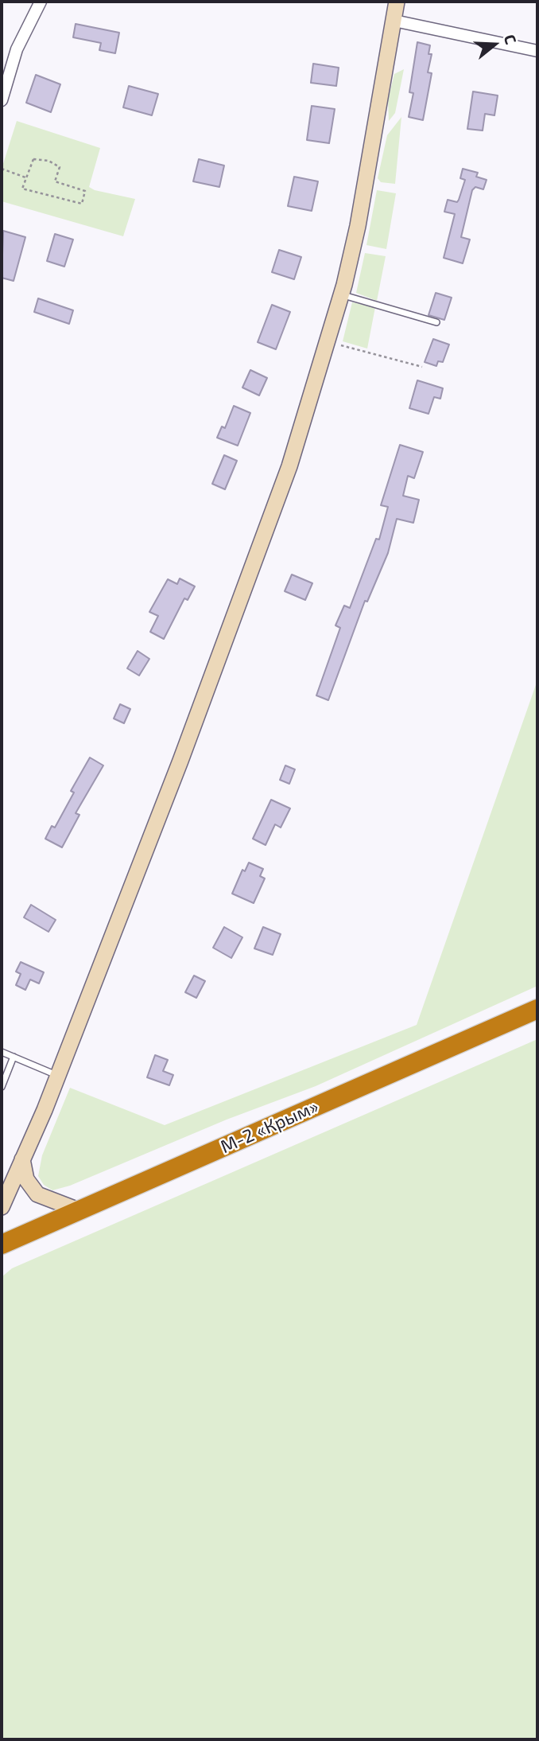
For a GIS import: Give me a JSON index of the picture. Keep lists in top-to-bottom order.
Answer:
{
  "streets": {
    "highway": ["М-2 «Крым»"]
  },
  "north": "right"
}
